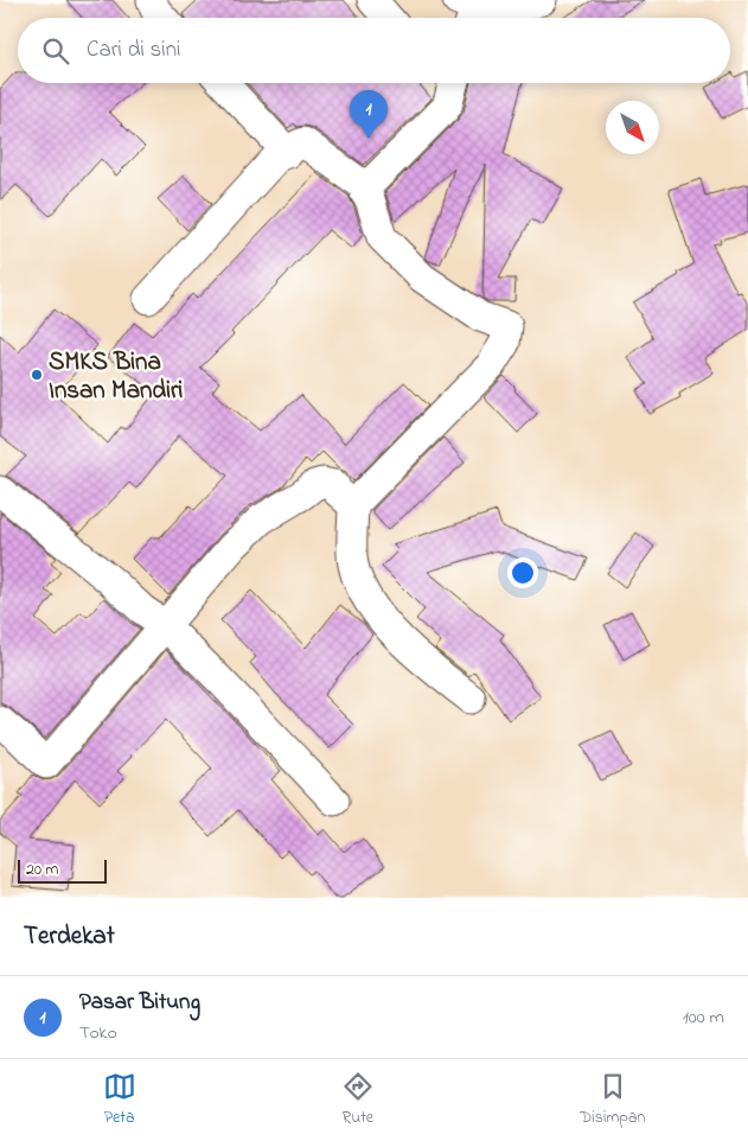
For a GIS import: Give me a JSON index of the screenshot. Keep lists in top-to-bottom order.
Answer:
{
  "places": ["SMKS Bina Insan Mandiri"],
  "scale_bar": "20 m",
  "north": "bottom right",
  "page": {
    "search": "Cari di sini",
    "pins": "1",
    "scale": "20 m",
    "heading": "Terdekat",
    "list": [
      {
        "mark": "1",
        "name": "Pasar Bitung",
        "note": "Toko",
        "value": "100 m"
      }
    ],
    "nav": ["Peta", "Rute", "Disimpan"]
  }
}
